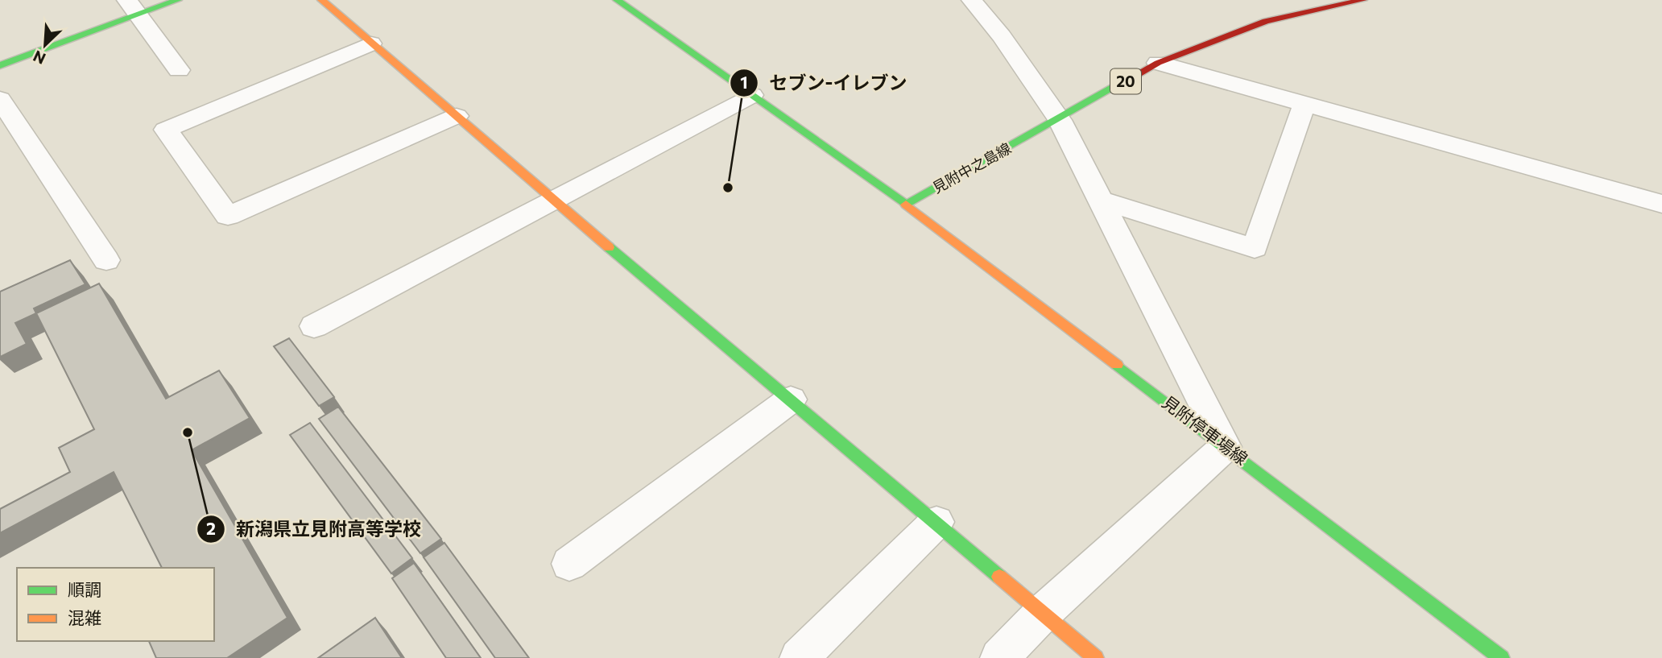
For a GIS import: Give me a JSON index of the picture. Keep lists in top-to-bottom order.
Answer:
{
  "streets": {
    "main road": ["20", "見附中之島線", "見附停車場線"]
  },
  "crossings": [
    ["見附中之島線", "見附停車場線"]
  ],
  "places": ["セブン-イレブン", "新潟県立見附高等学校"],
  "legend": ["順調", "混雑"],
  "north": "bottom left"
}
